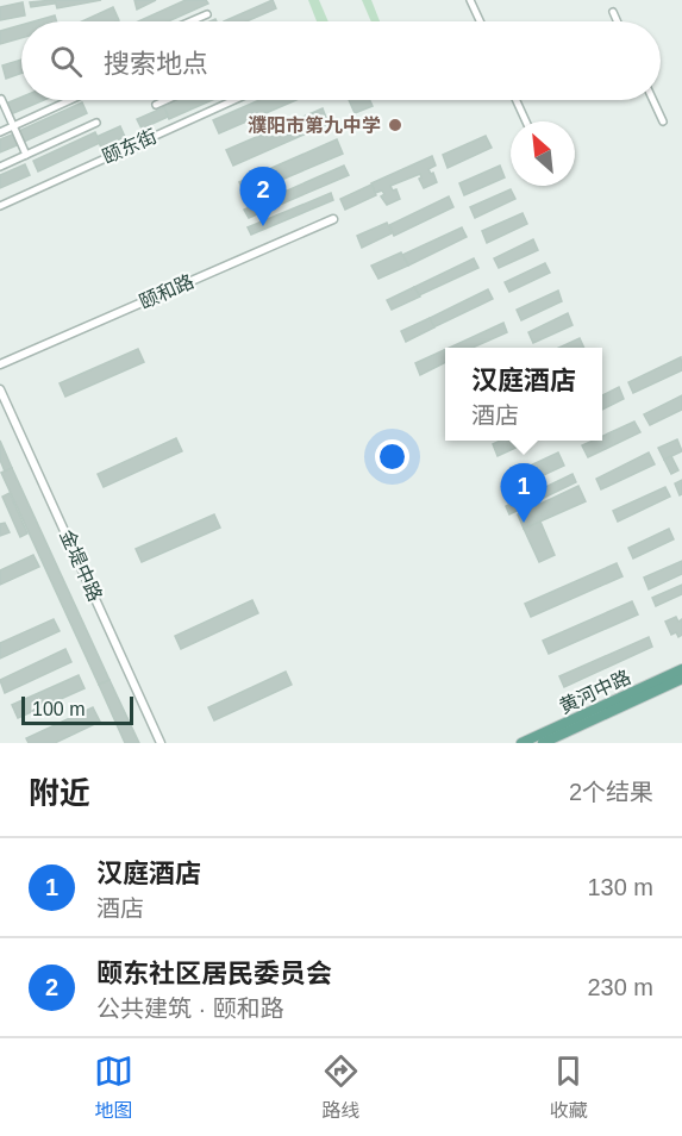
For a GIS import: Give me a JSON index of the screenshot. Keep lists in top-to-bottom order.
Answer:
{
  "streets": {
    "main road": ["黄河中路"],
    "street": ["颐东街", "颐和路", "金堤中路"]
  },
  "places": ["濮阳市第九中学"],
  "scale_bar": "100 m",
  "north": "top left",
  "page": {
    "search": "搜索地点",
    "pins": ["2", "1"],
    "popup": ["汉庭酒店", "酒店"],
    "scale": "100 m",
    "heading": ["附近", "2个结果"],
    "list": [
      {
        "mark": "1",
        "name": "汉庭酒店",
        "note": "酒店",
        "value": "130 m"
      },
      {
        "mark": "2",
        "name": "颐东社区居民委员会",
        "note": "公共建筑 · 颐和路",
        "value": "230 m"
      }
    ],
    "nav": ["地图", "路线", "收藏"]
  }
}
